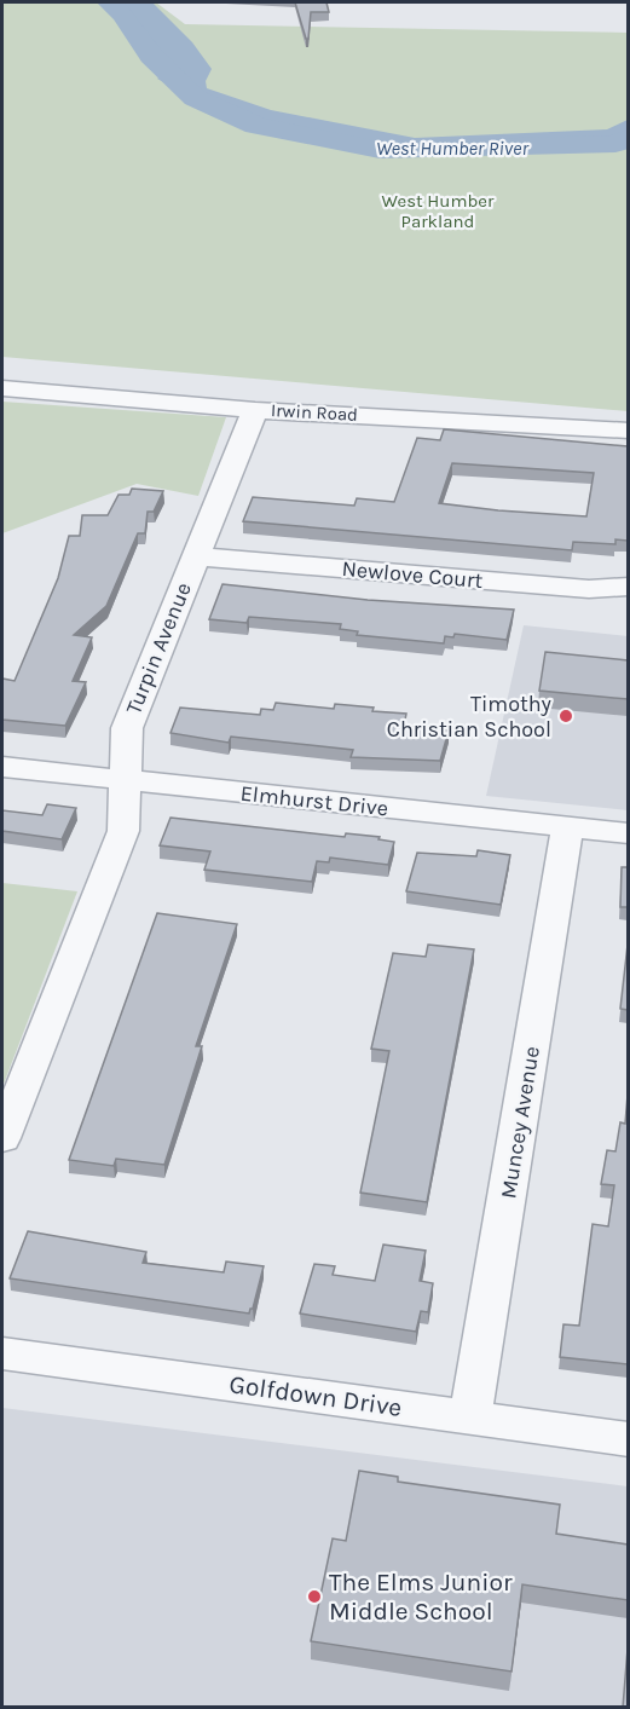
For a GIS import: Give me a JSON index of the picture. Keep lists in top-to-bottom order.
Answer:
{
  "streets": {
    "street": [
      "Irwin Road",
      "Newlove Court",
      "Turpin Avenue",
      "Elmhurst Drive",
      "Muncey Avenue",
      "Golfdown Drive"
    ]
  },
  "crossings": [
    ["Irwin Road", "Turpin Avenue"],
    ["Newlove Court", "Turpin Avenue"],
    ["Turpin Avenue", "Elmhurst Drive"],
    ["Elmhurst Drive", "Muncey Avenue"],
    ["Muncey Avenue", "Golfdown Drive"]
  ],
  "water": ["West Humber River"],
  "parks": ["West Humber Parkland"],
  "places": ["Timothy Christian School", "The Elms Junior Middle School"]
}
